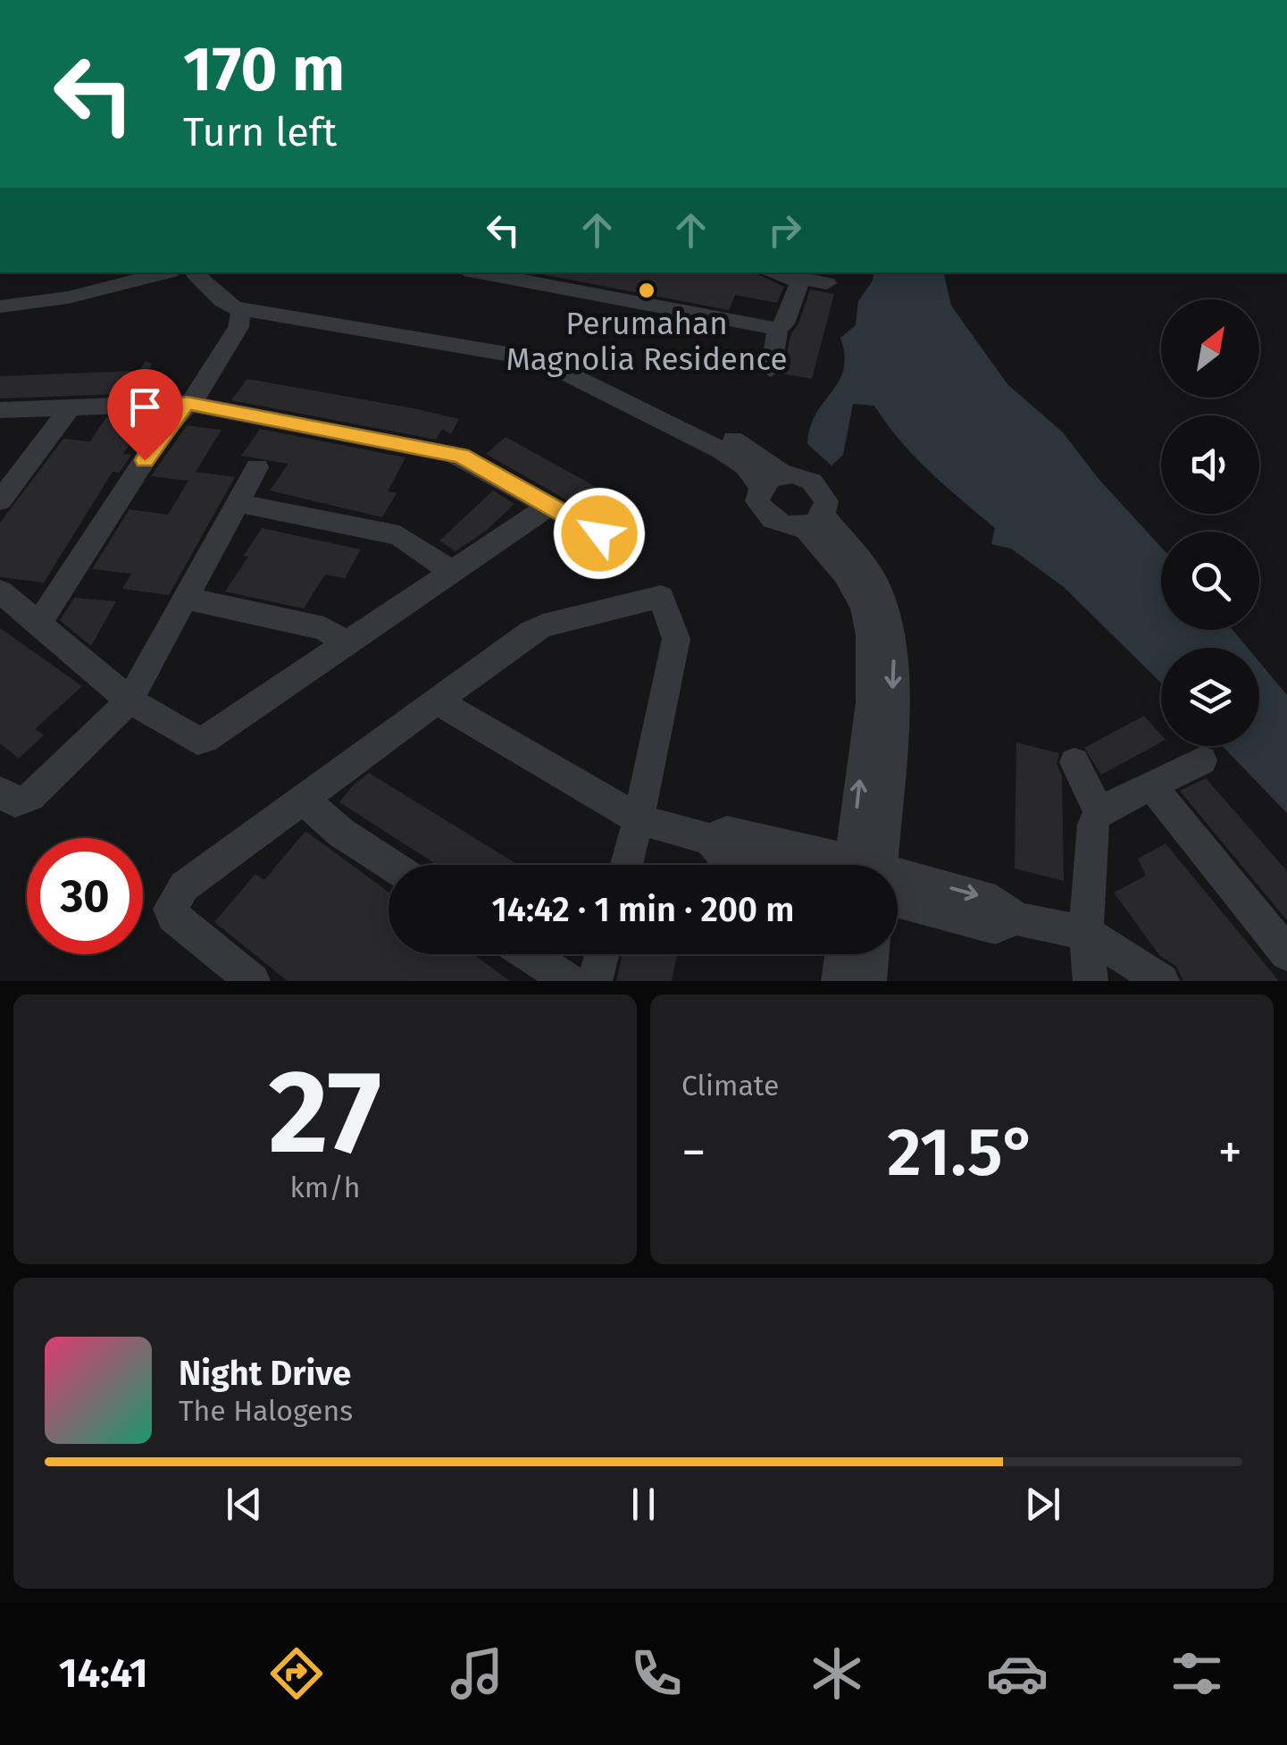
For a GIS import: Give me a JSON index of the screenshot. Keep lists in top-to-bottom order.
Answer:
{
  "places": ["Perumahan Magnolia Residence"],
  "north": "top right",
  "page": {
    "turn": ["170 m", "Turn left"],
    "limit": "30",
    "trip": "14:42 · 1 min · 200 m",
    "tile": [
      ["27", "km/h"],
      "Climate"
    ],
    "heat": ["−", "21.5°", "+"],
    "song": ["Night Drive", "The Halogens"],
    "tabs": "14:41"
  }
}
